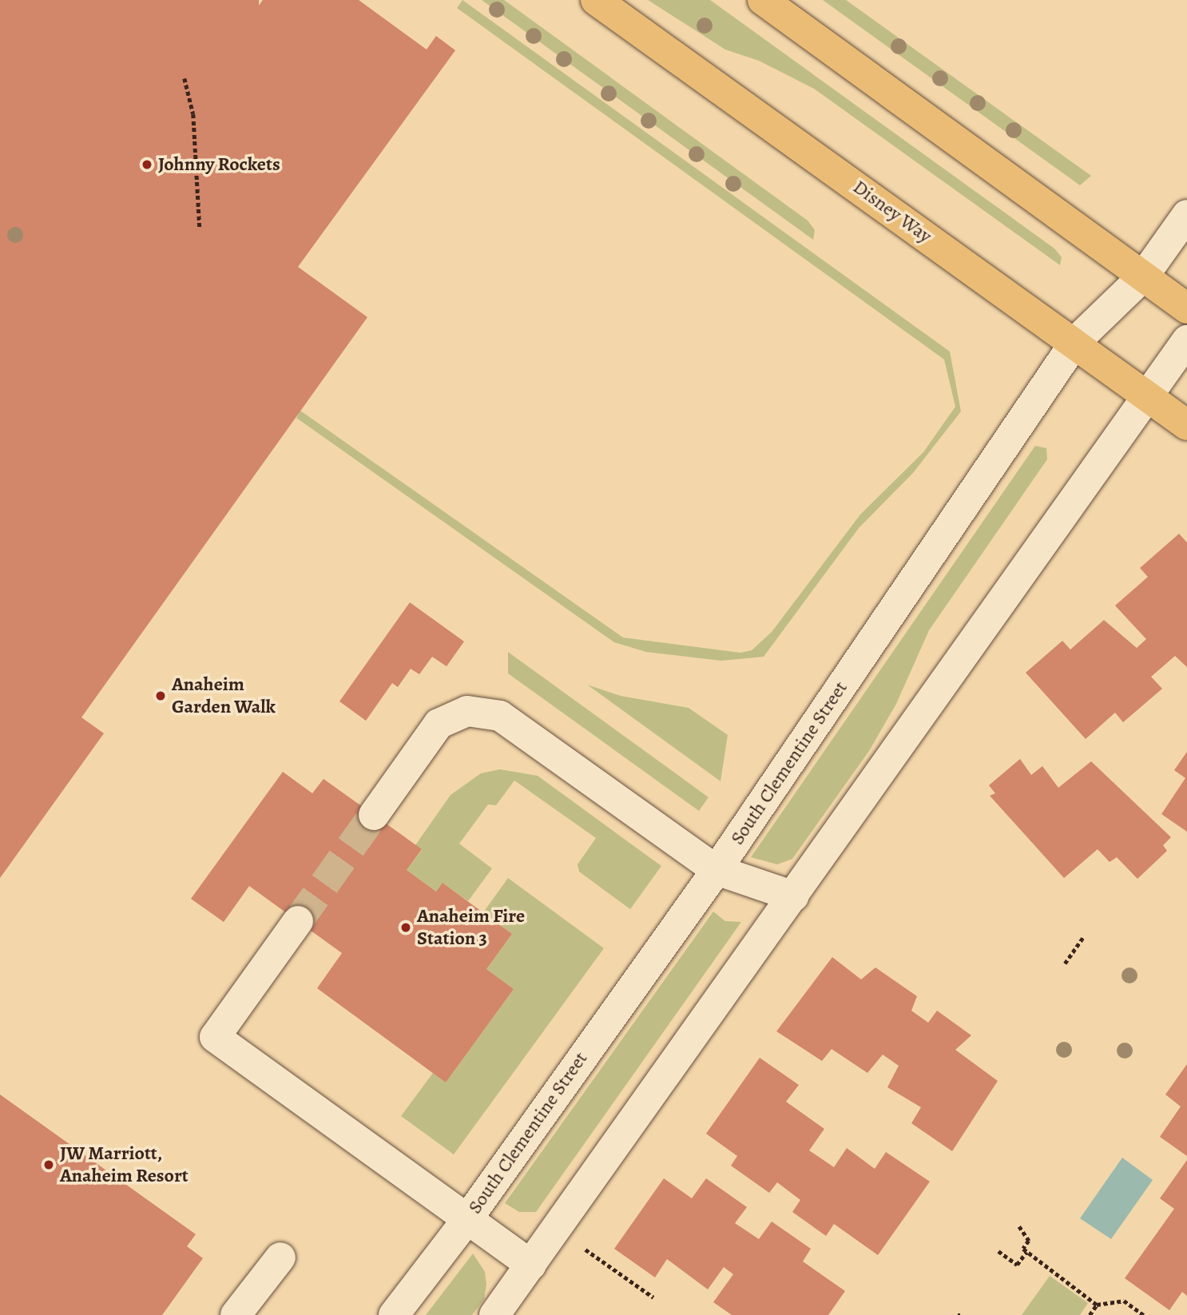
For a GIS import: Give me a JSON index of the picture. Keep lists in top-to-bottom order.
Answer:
{
  "streets": {
    "main road": ["Disney Way"],
    "street": ["South Clementine Street"]
  },
  "crossings": [
    ["Disney Way", "South Clementine Street"]
  ],
  "places": [
    "Johnny Rockets",
    "Anaheim Garden Walk",
    "Anaheim Fire Station 3",
    "JW Marriott, Anaheim Resort"
  ]
}
